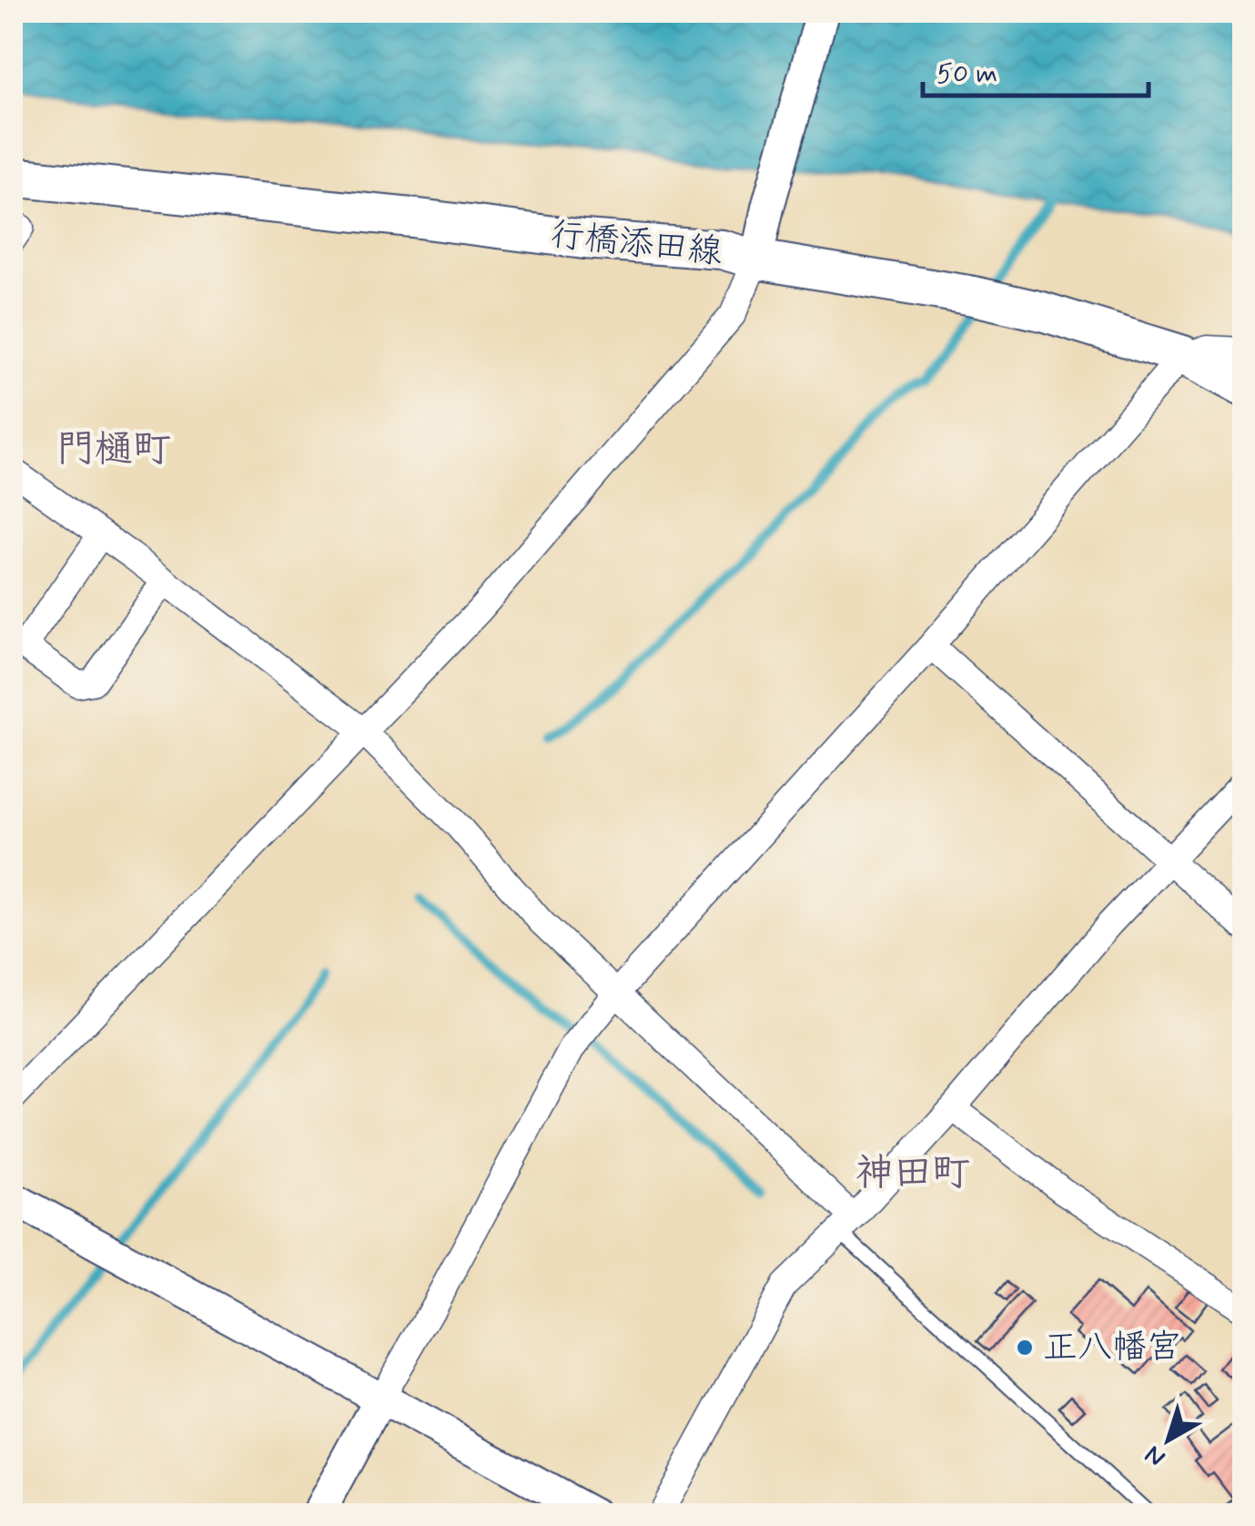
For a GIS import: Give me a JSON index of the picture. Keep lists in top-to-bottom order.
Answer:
{
  "streets": {
    "main road": ["行橋添田線"]
  },
  "districts": ["門樋町", "神田町"],
  "places": ["正八幡宮"],
  "scale_bar": "50 m",
  "north": "bottom left"
}
